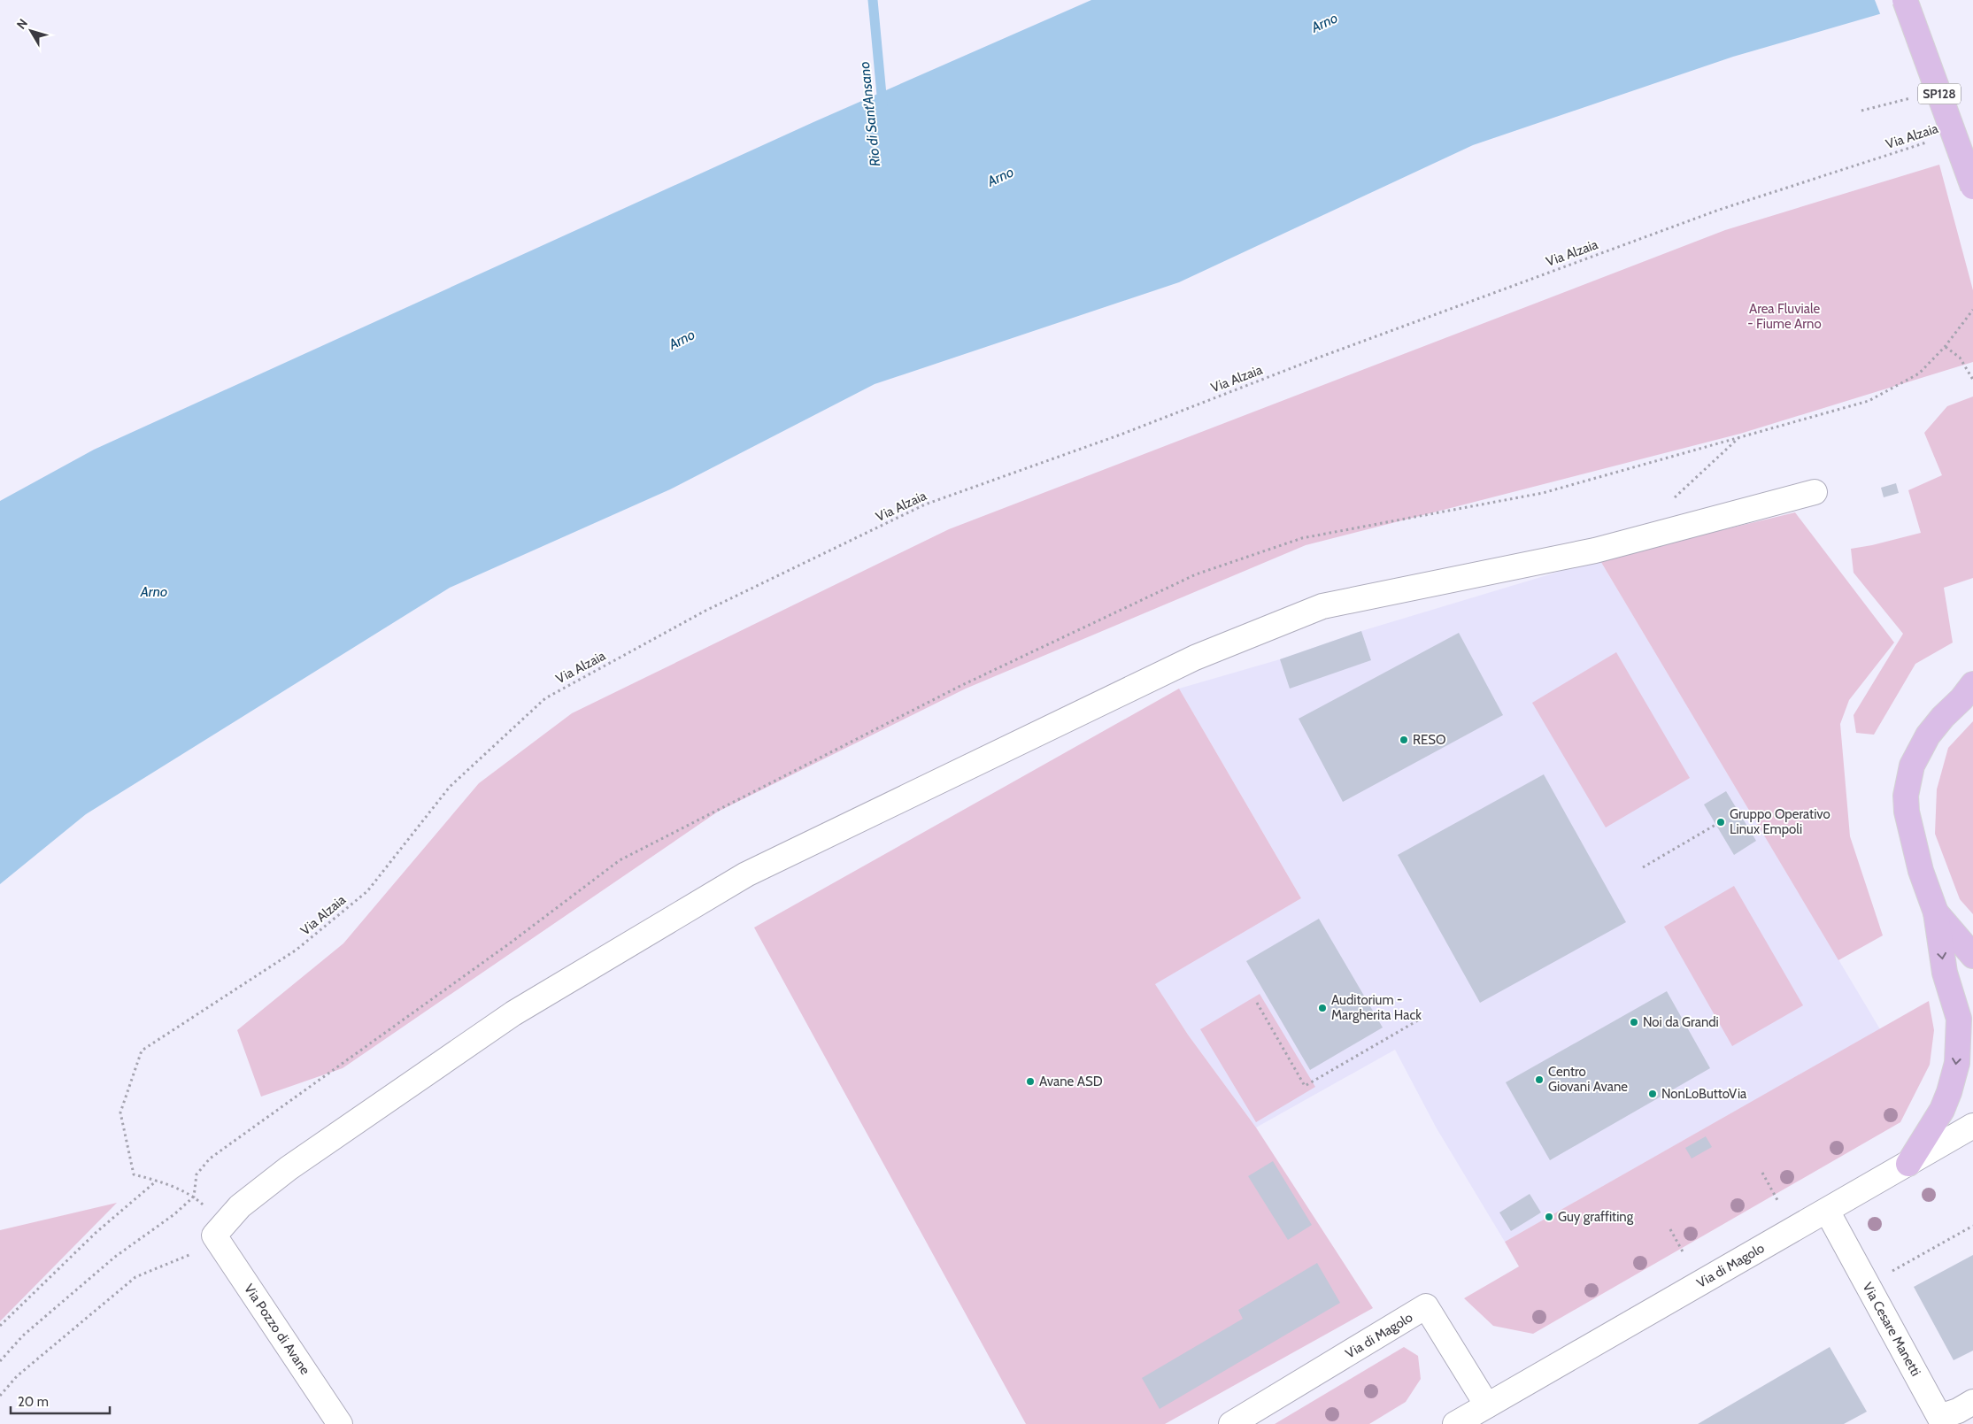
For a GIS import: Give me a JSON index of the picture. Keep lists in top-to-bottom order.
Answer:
{
  "streets": {
    "main road": ["SP128"],
    "street": ["Via di Magolo", "Via Pozzo di Avane", "Via Cesare Manetti"],
    "path": ["Via Alzaia"]
  },
  "crossings": [
    ["Via di Magolo", "Via Cesare Manetti"]
  ],
  "water": ["Arno", "Rio di Sant'Ansano"],
  "parks": ["Area Fluviale - Fiume Arno"],
  "places": [
    "RESO",
    "Gruppo Operativo Linux Empoli",
    "Auditorium - Margherita Hack",
    "Noi da Grandi",
    "Centro Giovani Avane",
    "Avane ASD",
    "NonLoButtoVia",
    "Guy graffiting"
  ],
  "scale_bar": "20 m",
  "north": "top left"
}
